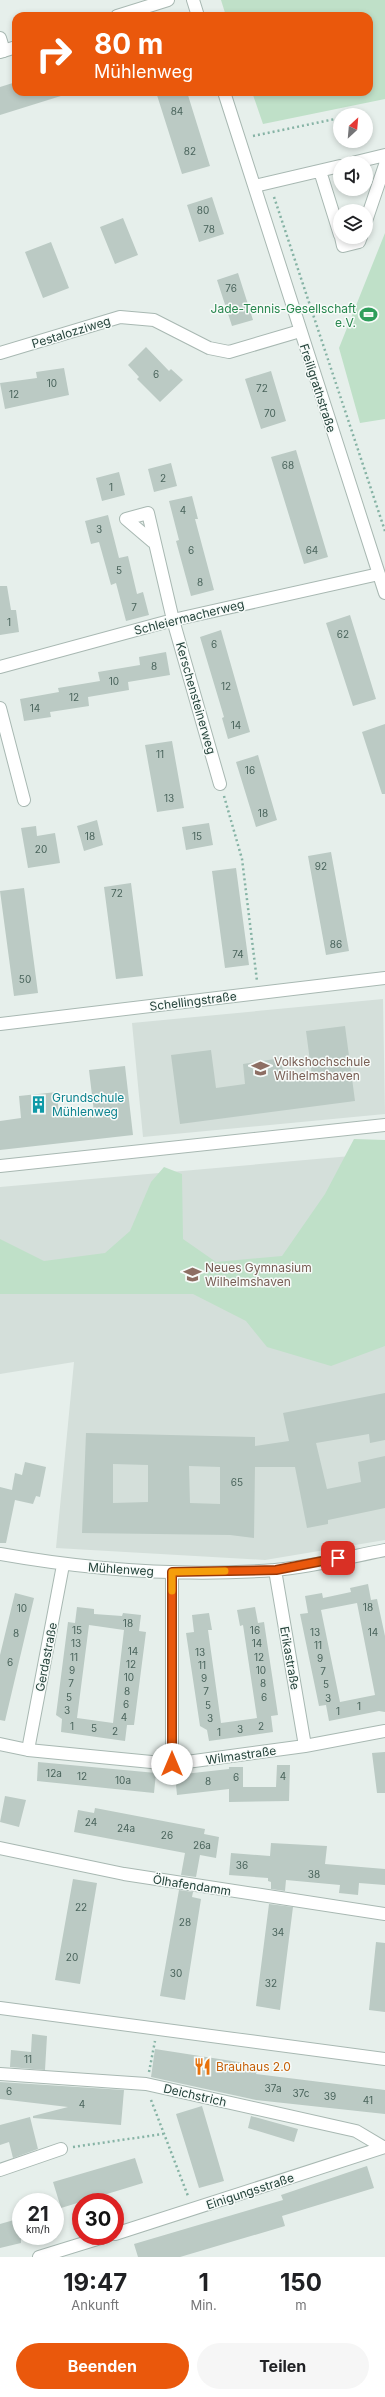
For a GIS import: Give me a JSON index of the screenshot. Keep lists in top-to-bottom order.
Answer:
{
  "streets": {
    "street": [
      "Pestalozziweg",
      "Freiligrathstraße",
      "Schleiermacherweg",
      "Kerschensteinerweg",
      "Schellingstraße",
      "Mühlenweg",
      "Gerdastraße",
      "Erikastraße",
      "Wilmastraße",
      "Ölhafendamm",
      "Deichstrich",
      "Einigungsstraße"
    ]
  },
  "crossings": [
    ["Pestalozziweg", "Freiligrathstraße"],
    ["Freiligrathstraße", "Schleiermacherweg"],
    ["Schleiermacherweg", "Kerschensteinerweg"],
    ["Mühlenweg", "Gerdastraße"],
    ["Mühlenweg", "Erikastraße"],
    ["Gerdastraße", "Wilmastraße"],
    ["Erikastraße", "Wilmastraße"],
    ["Deichstrich", "Einigungsstraße"]
  ],
  "places": {
    "sports": ["Jade-Tennis-Gesellschaft e.V."],
    "school or university": ["Volkshochschule Wilhelmshaven", "Neues Gymnasium Wilhelmshaven"],
    "building": ["Grundschule Mühlenweg"],
    "restaurant": ["Brauhaus 2.0"]
  },
  "house_numbers": [
    "84",
    "82",
    "80",
    "78",
    "76",
    "6",
    "10",
    "72",
    "12",
    "70",
    "68",
    "2",
    "1",
    "4",
    "3",
    "6",
    "64",
    "5",
    "8",
    "7",
    "1",
    "62",
    "6",
    "8",
    "10",
    "12",
    "12",
    "14",
    "14",
    "11",
    "16",
    "13",
    "18",
    "18",
    "15",
    "20",
    "92",
    "72",
    "86",
    "74",
    "50",
    "65",
    "18",
    "10",
    "18",
    "15",
    "16",
    "13",
    "14",
    "8",
    "13",
    "14",
    "11",
    "14",
    "13",
    "11",
    "12",
    "9",
    "6",
    "12",
    "11",
    "9",
    "10",
    "7",
    "10",
    "9",
    "7",
    "8",
    "5",
    "8",
    "7",
    "5",
    "6",
    "3",
    "6",
    "5",
    "1",
    "3",
    "1",
    "4",
    "3",
    "1",
    "2",
    "5",
    "3",
    "2",
    "1",
    "12a",
    "12",
    "4",
    "6",
    "10a",
    "8",
    "24",
    "24a",
    "26",
    "26a",
    "36",
    "38",
    "22",
    "28",
    "34",
    "20",
    "30",
    "32",
    "11",
    "37a",
    "6",
    "37c",
    "39",
    "41",
    "4"
  ],
  "north": "top right",
  "page": {
    "turn": ["80 m", "Mühlenweg"],
    "speed": "21 km/h",
    "limit": "30",
    "eta": [
      "19:47",
      "Ankunft",
      "1",
      "Min.",
      "150",
      "m"
    ],
    "buttons": ["Beenden", "Teilen"]
  }
}
